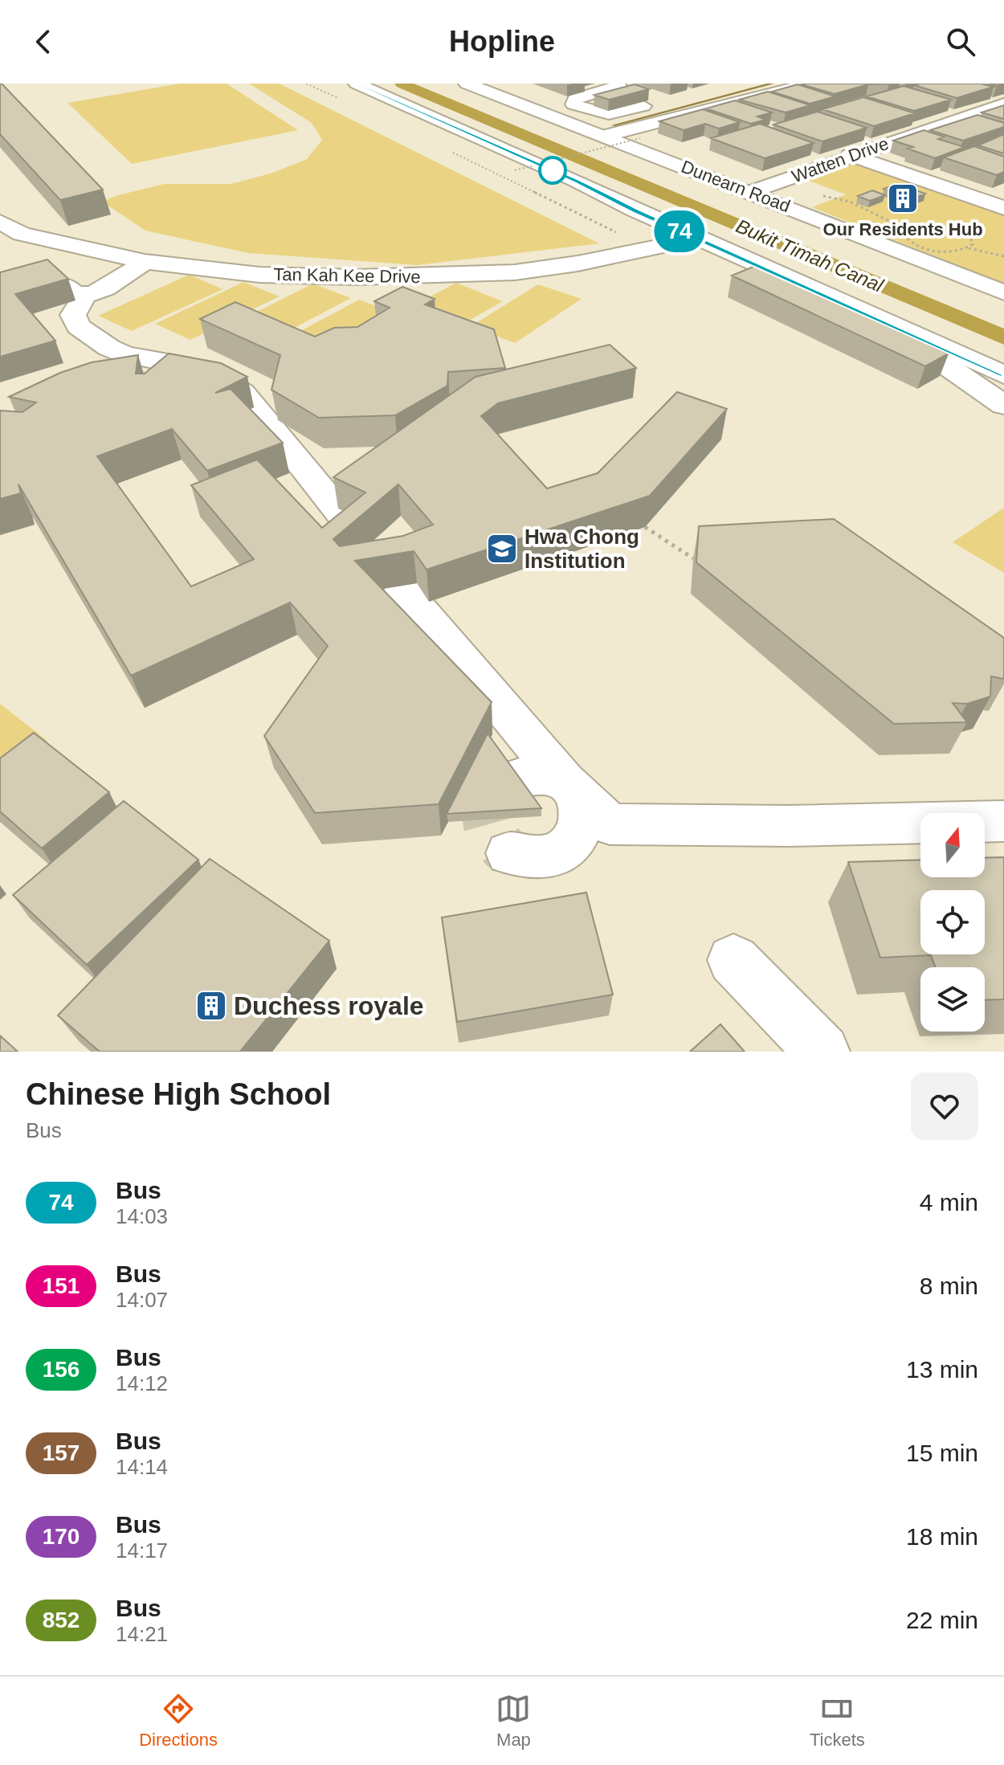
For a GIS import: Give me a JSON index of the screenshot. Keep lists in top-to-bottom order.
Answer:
{
  "streets": {
    "main road": ["Watten Drive", "Dunearn Road", "Tan Kah Kee Drive"]
  },
  "crossings": [
    ["Watten Drive", "Dunearn Road"]
  ],
  "water": ["Bukit Timah Canal"],
  "places": {
    "building": ["Our Residents Hub", "Duchess royale"],
    "school or university": ["Hwa Chong Institution"]
  },
  "lines": ["bus line 74"],
  "north": "top",
  "page": {
    "header": "Hopline",
    "on_map": "74",
    "heading": ["Chinese High School", "Bus"],
    "list": [
      {
        "mark": "74",
        "name": "Bus",
        "note": "14:03",
        "value": "4 min"
      },
      {
        "mark": "151",
        "name": "Bus",
        "note": "14:07",
        "value": "8 min"
      },
      {
        "mark": "156",
        "name": "Bus",
        "note": "14:12",
        "value": "13 min"
      },
      {
        "mark": "157",
        "name": "Bus",
        "note": "14:14",
        "value": "15 min"
      },
      {
        "mark": "170",
        "name": "Bus",
        "note": "14:17",
        "value": "18 min"
      },
      {
        "mark": "852",
        "name": "Bus",
        "note": "14:21",
        "value": "22 min"
      }
    ],
    "tabs": ["Directions", "Map", "Tickets"]
  }
}
